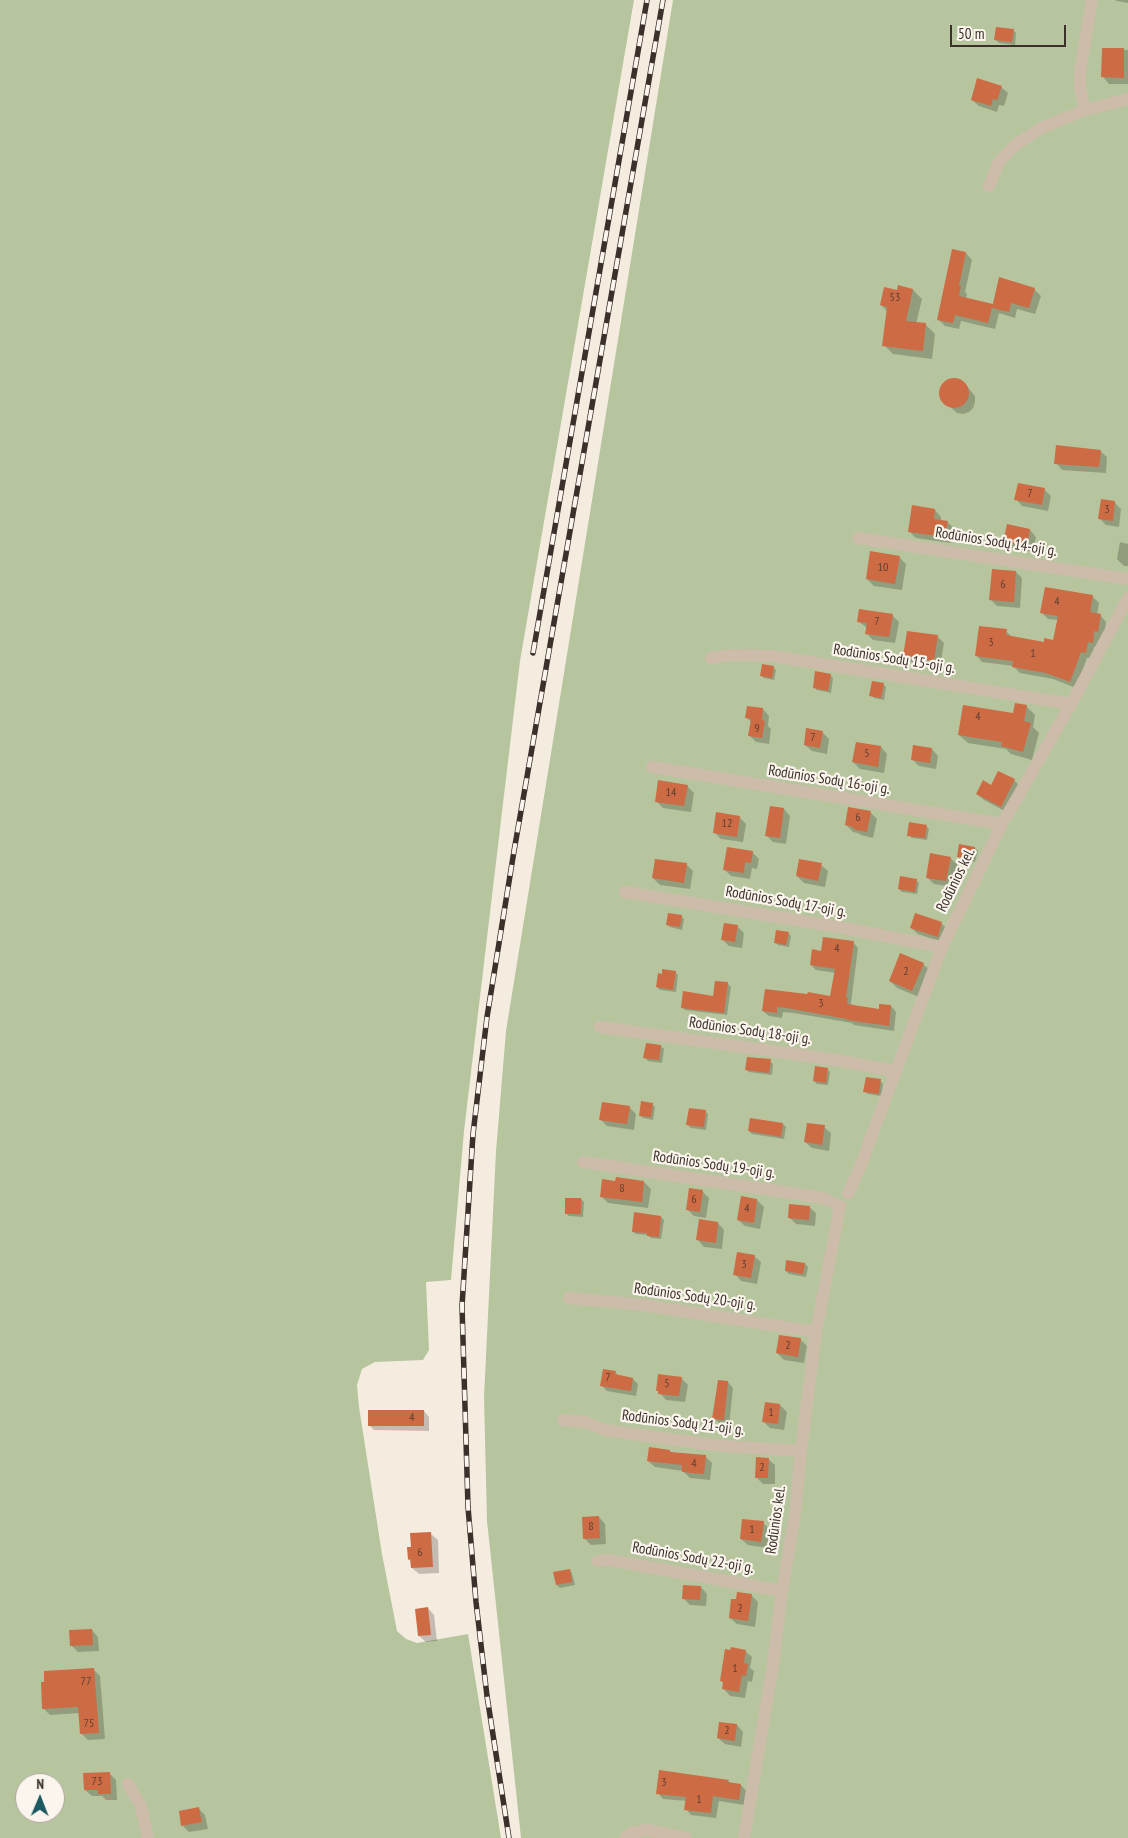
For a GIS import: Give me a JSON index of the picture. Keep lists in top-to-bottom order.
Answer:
{
  "streets": {
    "street": [
      "Rodūnios Sodų 14-oji g.",
      "Rodūnios Sodų 15-oji g.",
      "Rodūnios Sodų 16-oji g.",
      "Rodūnios kel.",
      "Rodūnios Sodų 17-oji g.",
      "Rodūnios Sodų 18-oji g.",
      "Rodūnios Sodų 19-oji g.",
      "Rodūnios Sodų 20-oji g.",
      "Rodūnios Sodų 21-oji g.",
      "Rodūnios Sodų 22-oji g."
    ]
  },
  "crossings": [
    ["Rodūnios Sodų 15-oji g.", "Rodūnios kel."],
    ["Rodūnios Sodų 16-oji g.", "Rodūnios kel."],
    ["Rodūnios kel.", "Rodūnios Sodų 17-oji g."],
    ["Rodūnios kel.", "Rodūnios Sodų 18-oji g."],
    ["Rodūnios kel.", "Rodūnios Sodų 19-oji g."],
    ["Rodūnios kel.", "Rodūnios Sodų 20-oji g."],
    ["Rodūnios kel.", "Rodūnios Sodų 21-oji g."],
    ["Rodūnios kel.", "Rodūnios Sodų 22-oji g."]
  ],
  "house_numbers": [
    "53",
    "7",
    "3",
    "10",
    "6",
    "4",
    "7",
    "3",
    "1",
    "4",
    "9",
    "7",
    "5",
    "14",
    "6",
    "12",
    "4",
    "2",
    "3",
    "8",
    "6",
    "4",
    "3",
    "2",
    "7",
    "5",
    "1",
    "4",
    "4",
    "2",
    "8",
    "1",
    "6",
    "2",
    "1",
    "77",
    "75",
    "2",
    "73",
    "3",
    "1"
  ],
  "scale_bar": "50 m",
  "north": "top"
}
